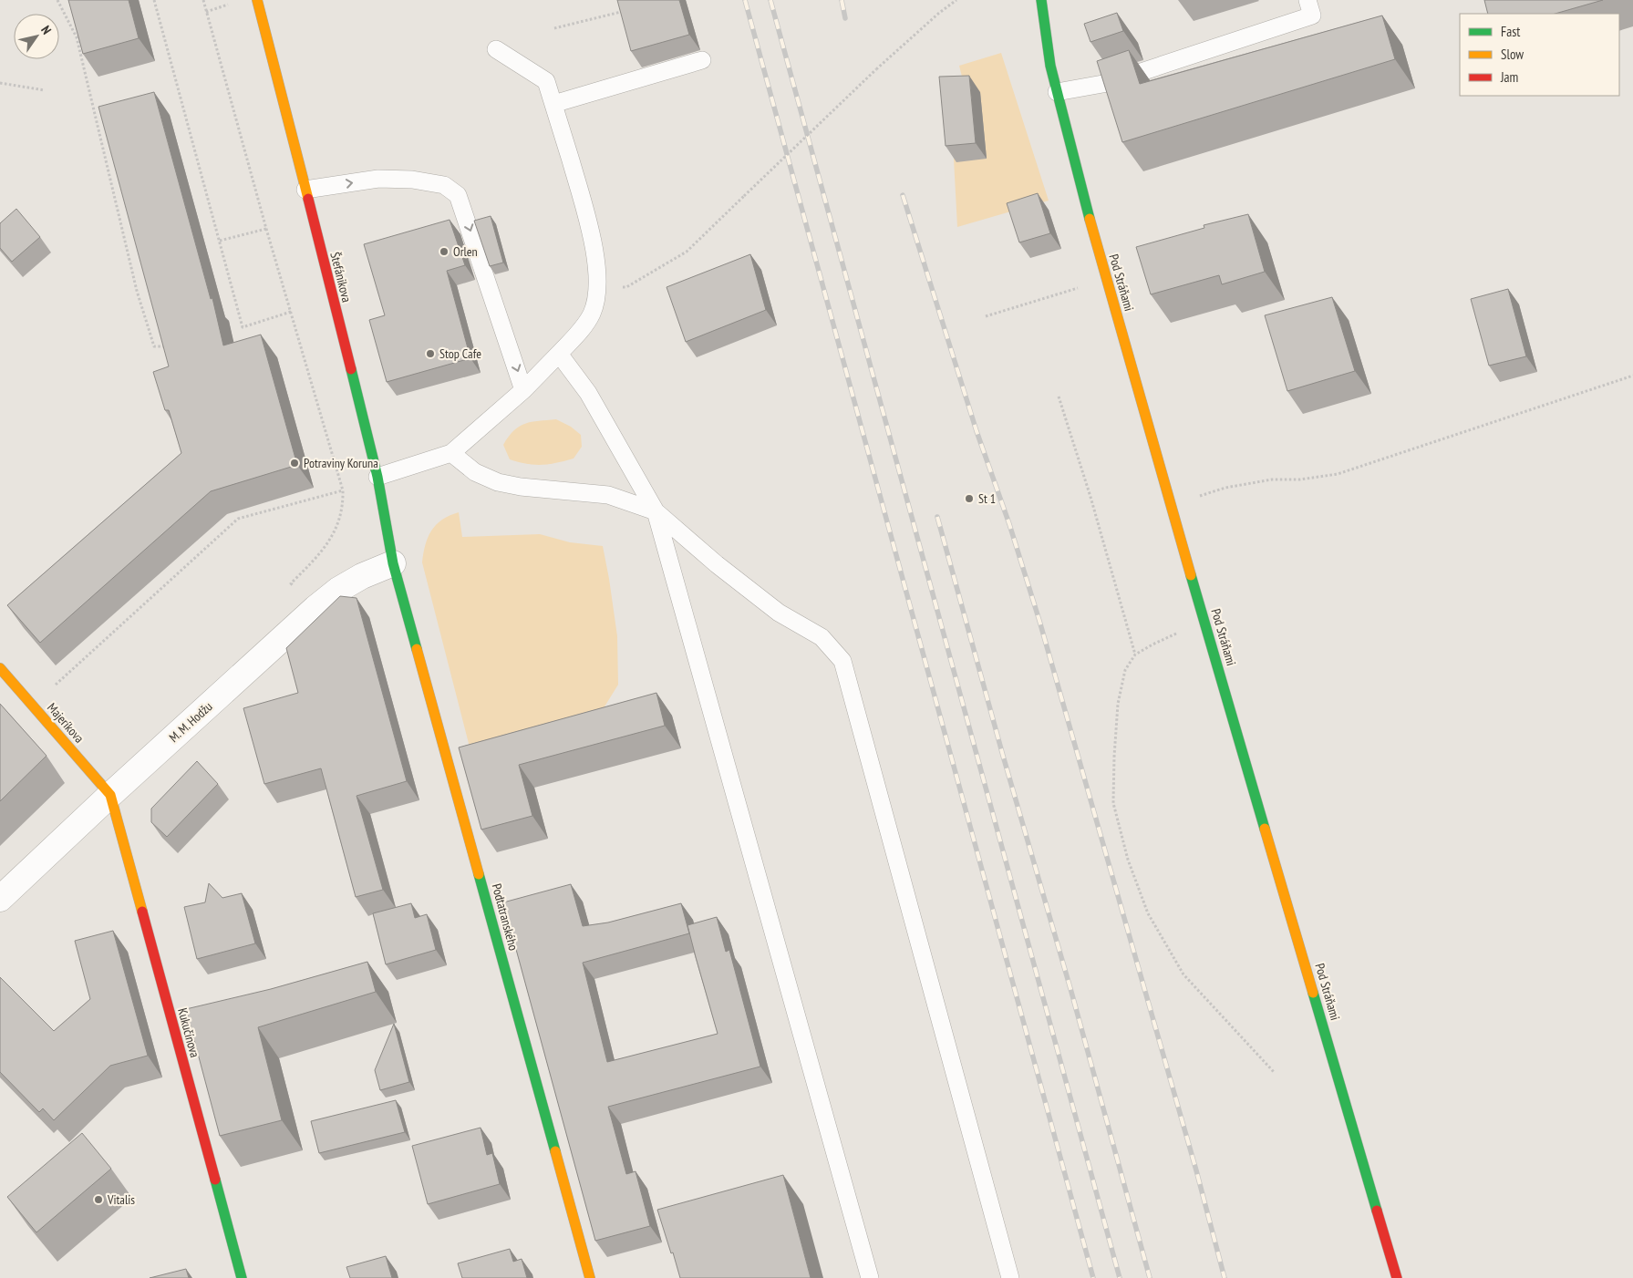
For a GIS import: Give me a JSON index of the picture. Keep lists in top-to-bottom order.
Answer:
{
  "streets": {
    "street": [
      "Štefánikova",
      "Pod Stráňami",
      "M. M. Hodžu",
      "Majeríkova",
      "Podtatranského",
      "Kukučínova"
    ]
  },
  "crossings": [
    ["Štefánikova", "M. M. Hodžu"],
    ["Štefánikova", "Podtatranského"],
    ["M. M. Hodžu", "Majeríkova"],
    ["M. M. Hodžu", "Podtatranského"],
    ["M. M. Hodžu", "Kukučínova"],
    ["Majeríkova", "Kukučínova"]
  ],
  "places": [
    "Orlen",
    "Stop Cafe",
    "Potraviny Koruna",
    "St 1",
    "Vitalis"
  ],
  "legend": ["Fast", "Slow", "Jam"],
  "north": "top right"
}
